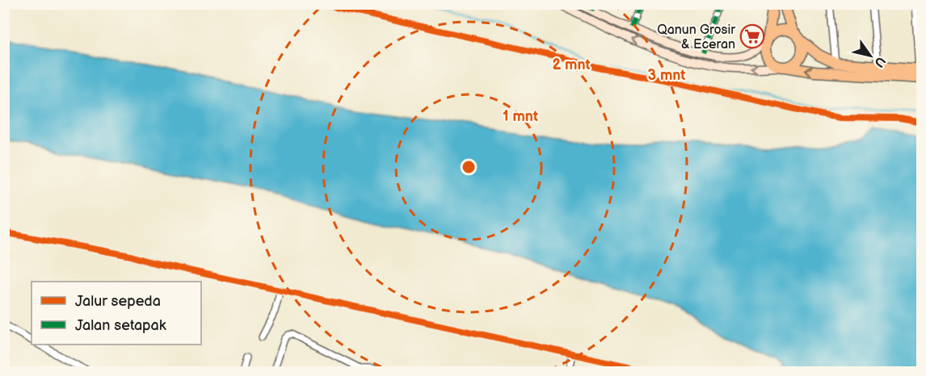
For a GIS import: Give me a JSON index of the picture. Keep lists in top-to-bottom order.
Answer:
{
  "places": {
    "supermarket": ["Qanun Grosir & Eceran"]
  },
  "legend": ["Jalur sepeda", "Jalan setapak"],
  "north": "bottom right",
  "rings": ["2 mnt", "3 mnt", "1 mnt"]
}
